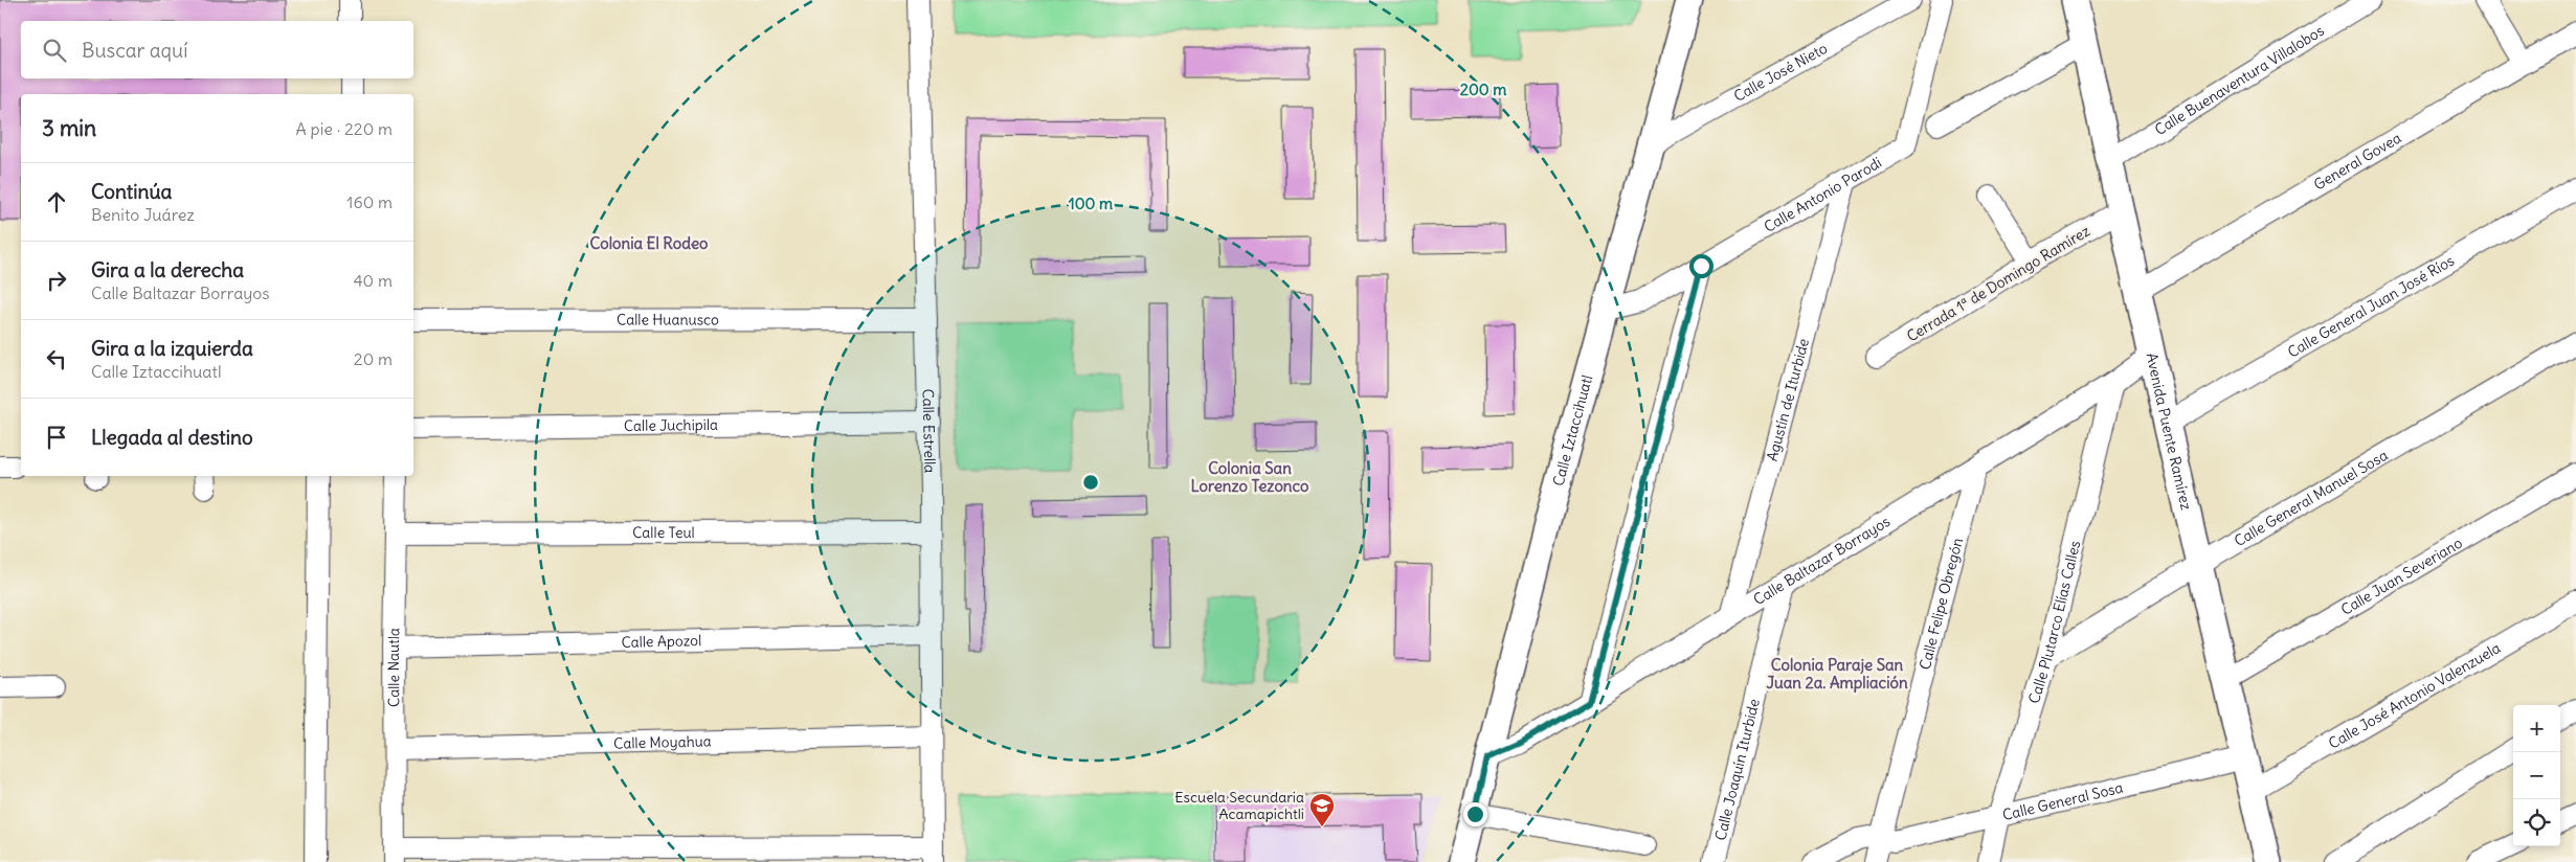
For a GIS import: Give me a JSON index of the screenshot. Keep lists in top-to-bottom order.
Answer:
{
  "streets": {
    "street": [
      "Calle José Nieto",
      "Calle Buenaventura Villalobos",
      "General Govea",
      "Calle Antonio Parodi",
      "Cerrada 1ª de Domingo Ramírez",
      "Calle General Juan José Ríos",
      "Calle Huanusco",
      "Agustín de Iturbide",
      "Calle Juchipila",
      "Calle Iztaccihuatl",
      "Calle Estrella",
      "Avenida Puente Ramírez",
      "Calle General Manuel Sosa",
      "Calle Teul",
      "Calle Baltazar Borrayos",
      "Calle Juan Severiano",
      "Calle Felipe Obregón",
      "Calle Plutarco Elías Calles",
      "Calle Apozol",
      "Calle Nautla",
      "Calle José Antonio Valenzuela",
      "Calle Moyahua",
      "Calle Joaquín Iturbide",
      "Calle General Sosa"
    ]
  },
  "crossings": [
    ["Calle José Nieto", "Calle Iztaccihuatl"],
    ["Calle Buenaventura Villalobos", "Avenida Puente Ramírez"],
    ["General Govea", "Avenida Puente Ramírez"],
    ["Calle Antonio Parodi", "Agustín de Iturbide"],
    ["Calle Antonio Parodi", "Calle Iztaccihuatl"],
    ["Cerrada 1ª de Domingo Ramírez", "Avenida Puente Ramírez"],
    ["Calle General Juan José Ríos", "Avenida Puente Ramírez"],
    ["Calle Huanusco", "Calle Estrella"],
    ["Agustín de Iturbide", "Calle Baltazar Borrayos"],
    ["Calle Juchipila", "Calle Estrella"],
    ["Calle Iztaccihuatl", "Calle Baltazar Borrayos"],
    ["Calle Estrella", "Calle Teul"],
    ["Calle Estrella", "Calle Apozol"],
    ["Calle Estrella", "Calle Moyahua"],
    ["Avenida Puente Ramírez", "Calle General Manuel Sosa"],
    ["Avenida Puente Ramírez", "Calle Baltazar Borrayos"],
    ["Avenida Puente Ramírez", "Calle Juan Severiano"],
    ["Avenida Puente Ramírez", "Calle José Antonio Valenzuela"],
    ["Avenida Puente Ramírez", "Calle General Sosa"],
    ["Calle General Manuel Sosa", "Calle Plutarco Elías Calles"],
    ["Calle Teul", "Calle Nautla"],
    ["Calle Baltazar Borrayos", "Calle Felipe Obregón"],
    ["Calle Baltazar Borrayos", "Calle Plutarco Elías Calles"],
    ["Calle Baltazar Borrayos", "Calle Joaquín Iturbide"],
    ["Calle Felipe Obregón", "Calle General Sosa"],
    ["Calle Plutarco Elías Calles", "Calle General Sosa"],
    ["Calle Apozol", "Calle Nautla"],
    ["Calle Nautla", "Calle Moyahua"]
  ],
  "districts": ["Colonia El Rodeo", "Colonia San Lorenzo Tezonco", "Colonia Paraje San Juan 2a. Ampliación"],
  "places": {
    "school or university": ["Escuela Secundaria Acamapichtli"]
  },
  "page": {
    "search": "Buscar aquí",
    "heading": ["3 min", "A pie · 220 m"],
    "list": [
      ["Continúa", "Benito Juárez", "160 m"],
      ["Gira a la derecha", "Calle Baltazar Borrayos", "40 m"],
      ["Gira a la izquierda", "Calle Iztaccihuatl", "20 m"],
      "Llegada al destino"
    ],
    "map_buttons": ["+", "−"]
  },
  "rings": ["200 m", "100 m"]
}
